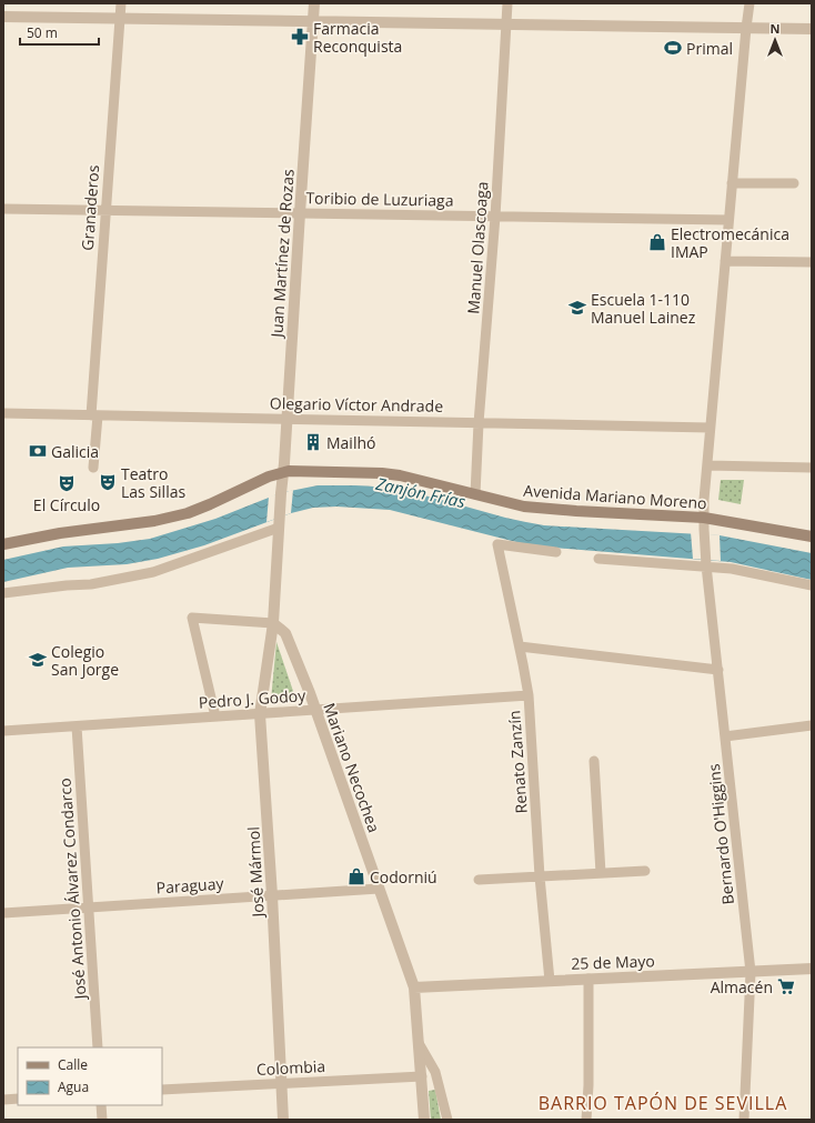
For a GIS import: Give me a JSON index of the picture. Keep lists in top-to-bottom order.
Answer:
{
  "streets": {
    "main road": ["Avenida Mariano Moreno"],
    "street": [
      "Toribio de Luzuriaga",
      "Granaderos",
      "Manuel Olascoaga",
      "Juan Martínez de Rozas",
      "Olegario Víctor Andrade",
      "Pedro J. Godoy",
      "Renato Zanzín",
      "Mariano Necochea",
      "Bernardo O'Higgins",
      "José Mármol",
      "Paraguay",
      "José Antonio Álvarez Condarco",
      "25 de Mayo",
      "Colombia"
    ]
  },
  "crossings": [
    ["Toribio de Luzuriaga", "Granaderos"],
    ["Toribio de Luzuriaga", "Manuel Olascoaga"],
    ["Toribio de Luzuriaga", "Juan Martínez de Rozas"],
    ["Toribio de Luzuriaga", "Bernardo O'Higgins"],
    ["Granaderos", "Olegario Víctor Andrade"],
    ["Manuel Olascoaga", "Olegario Víctor Andrade"],
    ["Manuel Olascoaga", "Avenida Mariano Moreno"],
    ["Juan Martínez de Rozas", "Olegario Víctor Andrade"],
    ["Juan Martínez de Rozas", "Avenida Mariano Moreno"],
    ["Olegario Víctor Andrade", "Bernardo O'Higgins"],
    ["Avenida Mariano Moreno", "Bernardo O'Higgins"],
    ["Pedro J. Godoy", "Renato Zanzín"],
    ["Pedro J. Godoy", "Mariano Necochea"],
    ["Pedro J. Godoy", "José Mármol"],
    ["Pedro J. Godoy", "José Antonio Álvarez Condarco"],
    ["Renato Zanzín", "25 de Mayo"],
    ["Mariano Necochea", "José Mármol"],
    ["Mariano Necochea", "Paraguay"],
    ["Mariano Necochea", "25 de Mayo"],
    ["Mariano Necochea", "Colombia"],
    ["Bernardo O'Higgins", "25 de Mayo"],
    ["José Mármol", "Paraguay"],
    ["José Mármol", "Colombia"],
    ["Paraguay", "José Antonio Álvarez Condarco"]
  ],
  "districts": ["BARRIO TAPÓN DE SEVILLA"],
  "water": ["Zanjón Frías"],
  "places": {
    "pharmacy": ["Farmacia Reconquista"],
    "sports": ["Primal"],
    "shop": ["Electromecánica IMAP", "Codorniú"],
    "school or university": ["Escuela 1-110 Manuel Lainez", "Colegio San Jorge"],
    "building": ["Mailhó"],
    "bank": ["Galicia"],
    "theatre": ["Teatro Las Sillas", "El Círculo"],
    "supermarket": ["Almacén"]
  },
  "legend": ["Calle", "Agua"],
  "scale_bar": "50 m",
  "north": "top"
}
